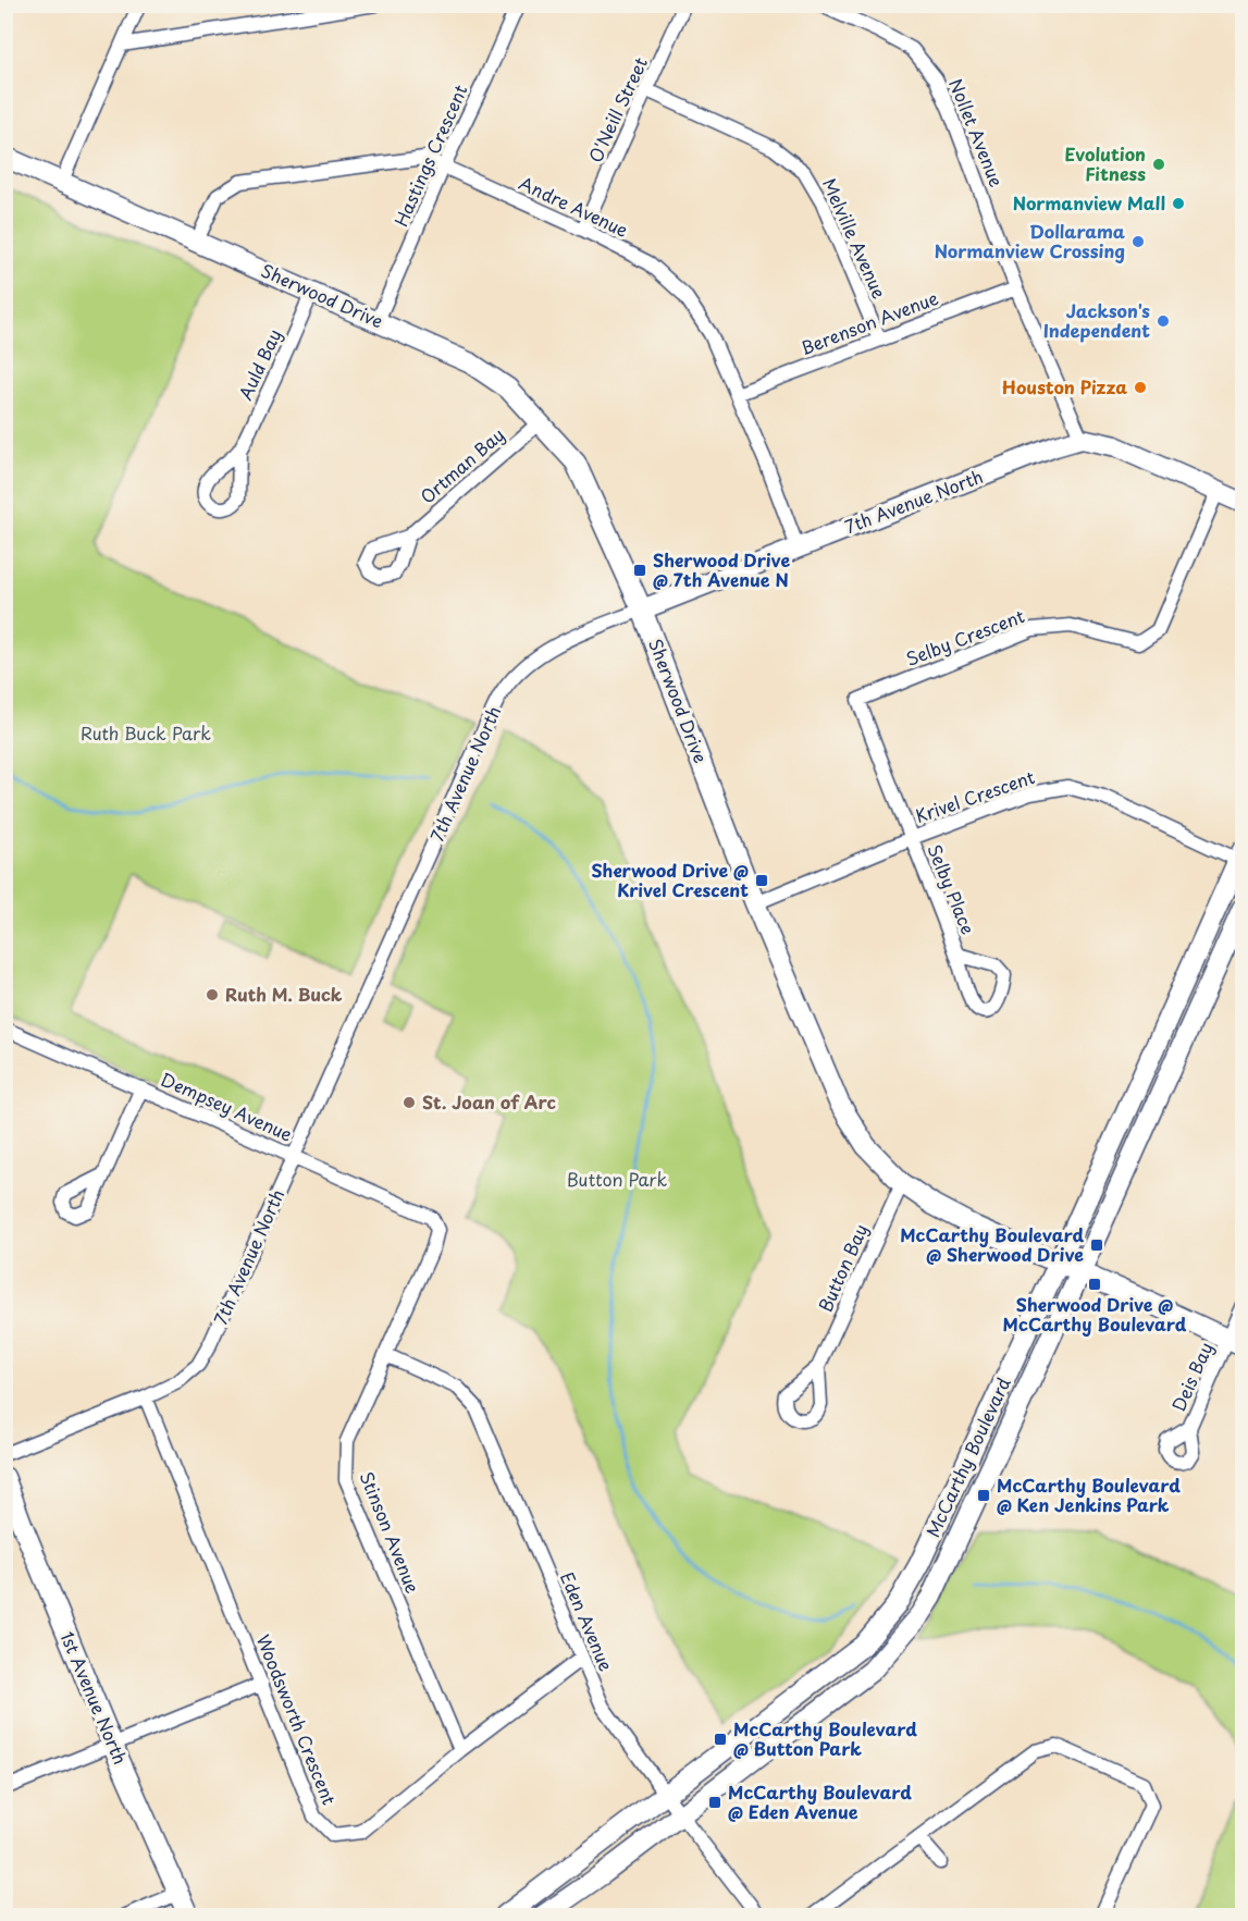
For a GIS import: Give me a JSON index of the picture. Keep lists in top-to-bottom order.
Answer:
{
  "streets": {
    "street": [
      "O'Neill Street",
      "Nollet Avenue",
      "Hastings Crescent",
      "Andre Avenue",
      "Melville Avenue",
      "Sherwood Drive",
      "Berenson Avenue",
      "Auld Bay",
      "Ortman Bay",
      "7th Avenue North",
      "Selby Crescent",
      "Krivel Crescent",
      "Selby Place",
      "Dempsey Avenue",
      "Button Bay",
      "Deis Bay",
      "McCarthy Boulevard",
      "Stinson Avenue",
      "Eden Avenue",
      "1st Avenue North",
      "Woodsworth Crescent"
    ]
  },
  "crossings": [
    ["O'Neill Street", "Andre Avenue"],
    ["O'Neill Street", "Melville Avenue"],
    ["Nollet Avenue", "Berenson Avenue"],
    ["Nollet Avenue", "7th Avenue North"],
    ["Hastings Crescent", "Andre Avenue"],
    ["Hastings Crescent", "Sherwood Drive"],
    ["Andre Avenue", "Sherwood Drive"],
    ["Andre Avenue", "Berenson Avenue"],
    ["Andre Avenue", "7th Avenue North"],
    ["Melville Avenue", "Berenson Avenue"],
    ["Sherwood Drive", "Auld Bay"],
    ["Sherwood Drive", "Ortman Bay"],
    ["Sherwood Drive", "7th Avenue North"],
    ["Sherwood Drive", "Krivel Crescent"],
    ["Sherwood Drive", "Button Bay"],
    ["Sherwood Drive", "Deis Bay"],
    ["Sherwood Drive", "McCarthy Boulevard"],
    ["7th Avenue North", "Selby Crescent"],
    ["7th Avenue North", "Dempsey Avenue"],
    ["7th Avenue North", "Woodsworth Crescent"],
    ["Selby Crescent", "Krivel Crescent"],
    ["Selby Crescent", "Selby Place"],
    ["Krivel Crescent", "Selby Place"],
    ["Krivel Crescent", "McCarthy Boulevard"],
    ["Dempsey Avenue", "Stinson Avenue"],
    ["McCarthy Boulevard", "Eden Avenue"],
    ["Stinson Avenue", "Eden Avenue"],
    ["Stinson Avenue", "Woodsworth Crescent"],
    ["Eden Avenue", "Woodsworth Crescent"]
  ],
  "parks": ["Ruth Buck Park", "Button Park"],
  "places": {
    "other": [
      "Evolution Fitness",
      "Normanview Mall",
      "Dollarama Normanview Crossing",
      "Jackson's Independent",
      "Houston Pizza",
      "Ruth M. Buck",
      "St. Joan of Arc"
    ],
    "transit": [
      "Sherwood Drive @ 7th Avenue N",
      "Sherwood Drive @ Krivel Crescent",
      "McCarthy Boulevard @ Sherwood Drive",
      "Sherwood Drive @ McCarthy Boulevard",
      "McCarthy Boulevard @ Ken Jenkins Park",
      "McCarthy Boulevard @ Button Park",
      "McCarthy Boulevard @ Eden Avenue"
    ]
  }
}
